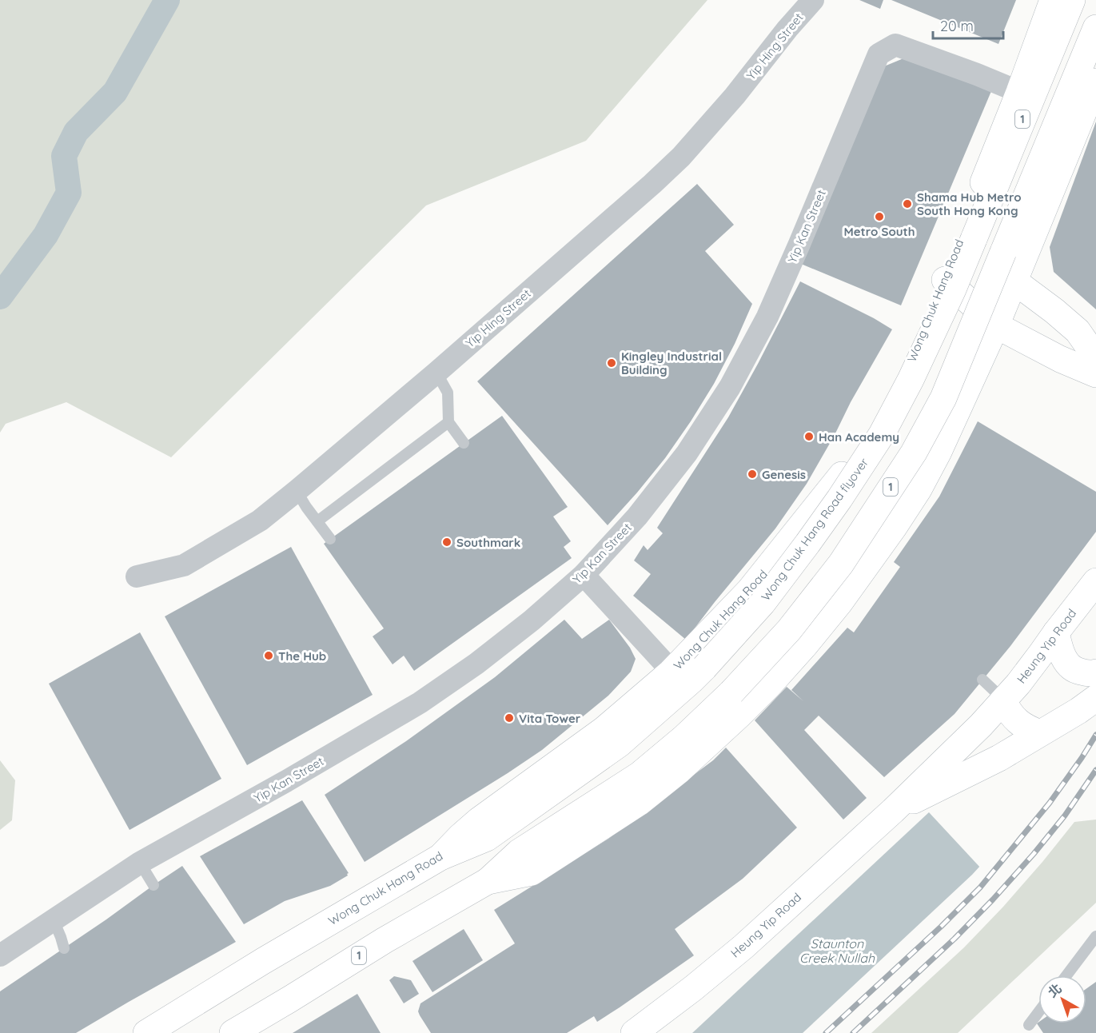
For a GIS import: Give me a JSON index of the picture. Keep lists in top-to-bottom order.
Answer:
{
  "streets": {
    "main road": [
      "1",
      "Wong Chuk Hang Road",
      "Wong Chuk Hang Road flyover",
      "Heung Yip Road"
    ],
    "street": ["Yip Hing Street", "Yip Kan Street"]
  },
  "crossings": [
    ["Yip Kan Street", "Wong Chuk Hang Road"],
    ["Wong Chuk Hang Road", "Wong Chuk Hang Road flyover"]
  ],
  "water": ["Staunton Creek Nullah"],
  "places": [
    "Shama Hub Metro South Hong Kong",
    "Metro South",
    "Kingley Industrial Building",
    "Han Academy",
    "Genesis",
    "Southmark",
    "The Hub",
    "Vita Tower"
  ],
  "scale_bar": "20 m",
  "north": "top left"
}
